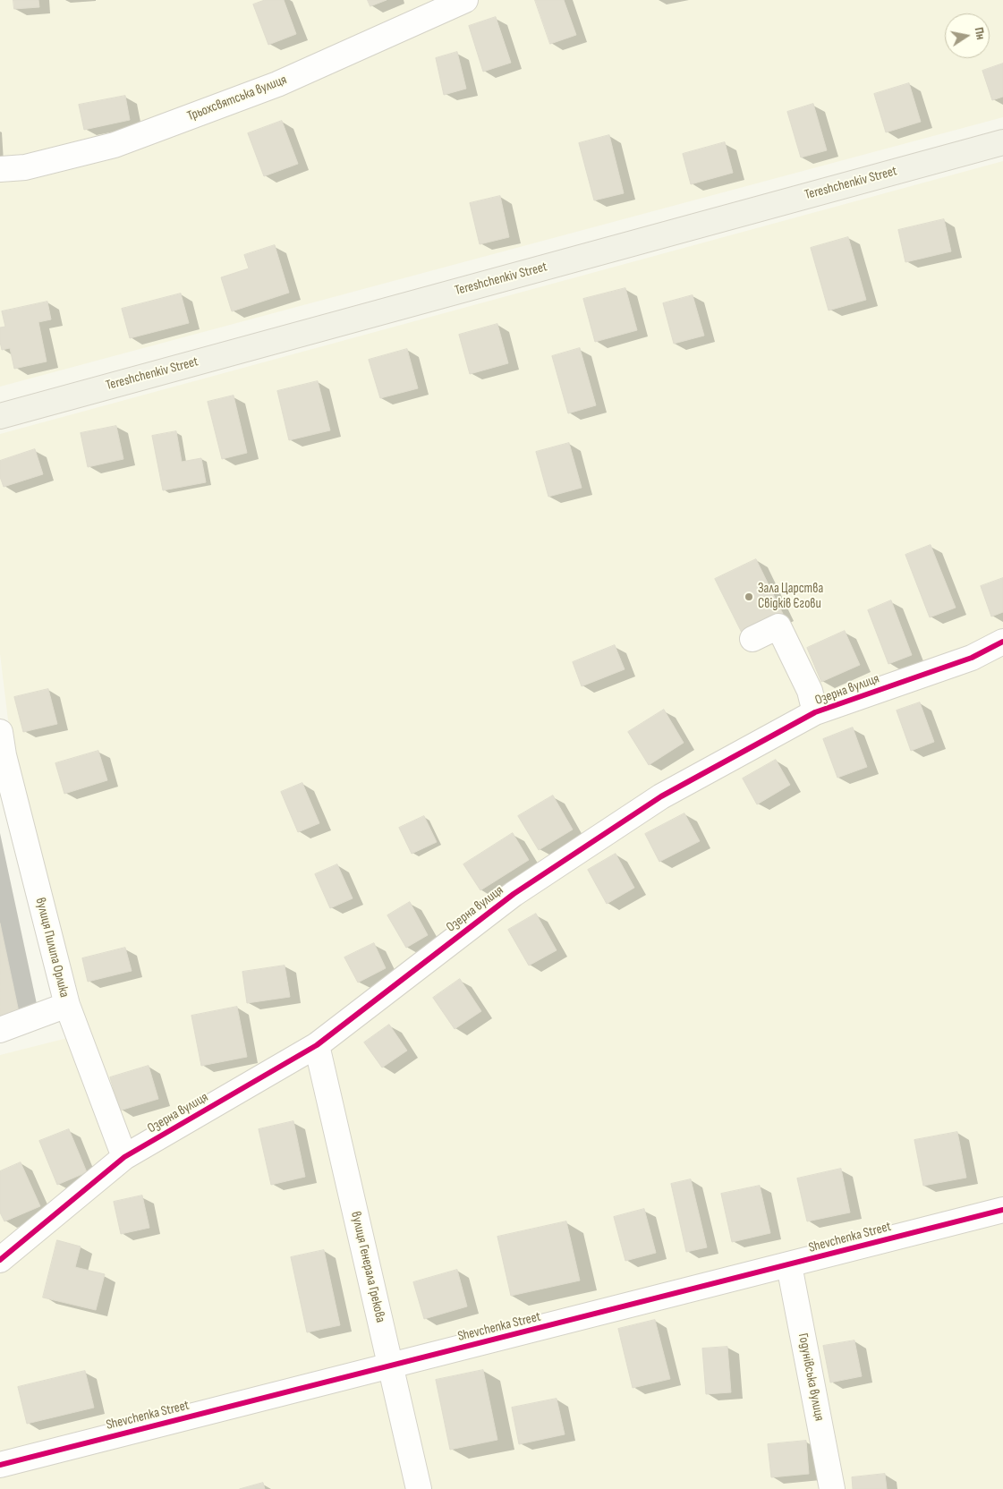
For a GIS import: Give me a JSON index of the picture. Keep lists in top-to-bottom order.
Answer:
{
  "streets": {
    "main road": ["Tereshchenkiv Street"],
    "street": [
      "Трьохсвятська вулиця",
      "Озерна вулиця",
      "вулиця Пилипа Орлика",
      "Shevchenka Street",
      "вулиця Генерала Грекова",
      "Годунівська вулиця"
    ]
  },
  "crossings": [
    ["Озерна вулиця", "вулиця Пилипа Орлика"],
    ["Озерна вулиця", "вулиця Генерала Грекова"],
    ["Shevchenka Street", "вулиця Генерала Грекова"],
    ["Shevchenka Street", "Годунівська вулиця"]
  ],
  "places": ["Зала Царства Свідків Єгови"],
  "north": "right"
}
